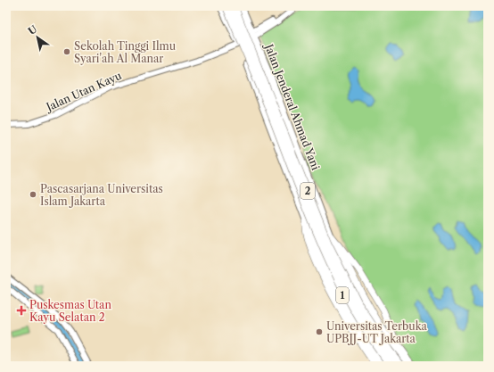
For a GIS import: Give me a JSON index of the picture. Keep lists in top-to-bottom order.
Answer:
{
  "streets": {
    "highway": ["Jalan Jenderal Ahmad Yani", "2", "1"],
    "street": ["Jalan Utan Kayu"]
  },
  "crossings": [
    ["Jalan Utan Kayu", "Jalan Jenderal Ahmad Yani"],
    ["Jalan Utan Kayu", "1"]
  ],
  "places": {
    "other": ["Sekolah Tinggi Ilmu Syari'ah Al Manar", "Pascasarjana Universitas Islam Jakarta", "Universitas Terbuka UPBJJ-UT Jakarta"],
    "health": ["Puskesmas Utan Kayu Selatan 2"]
  },
  "north": "top left"
}
